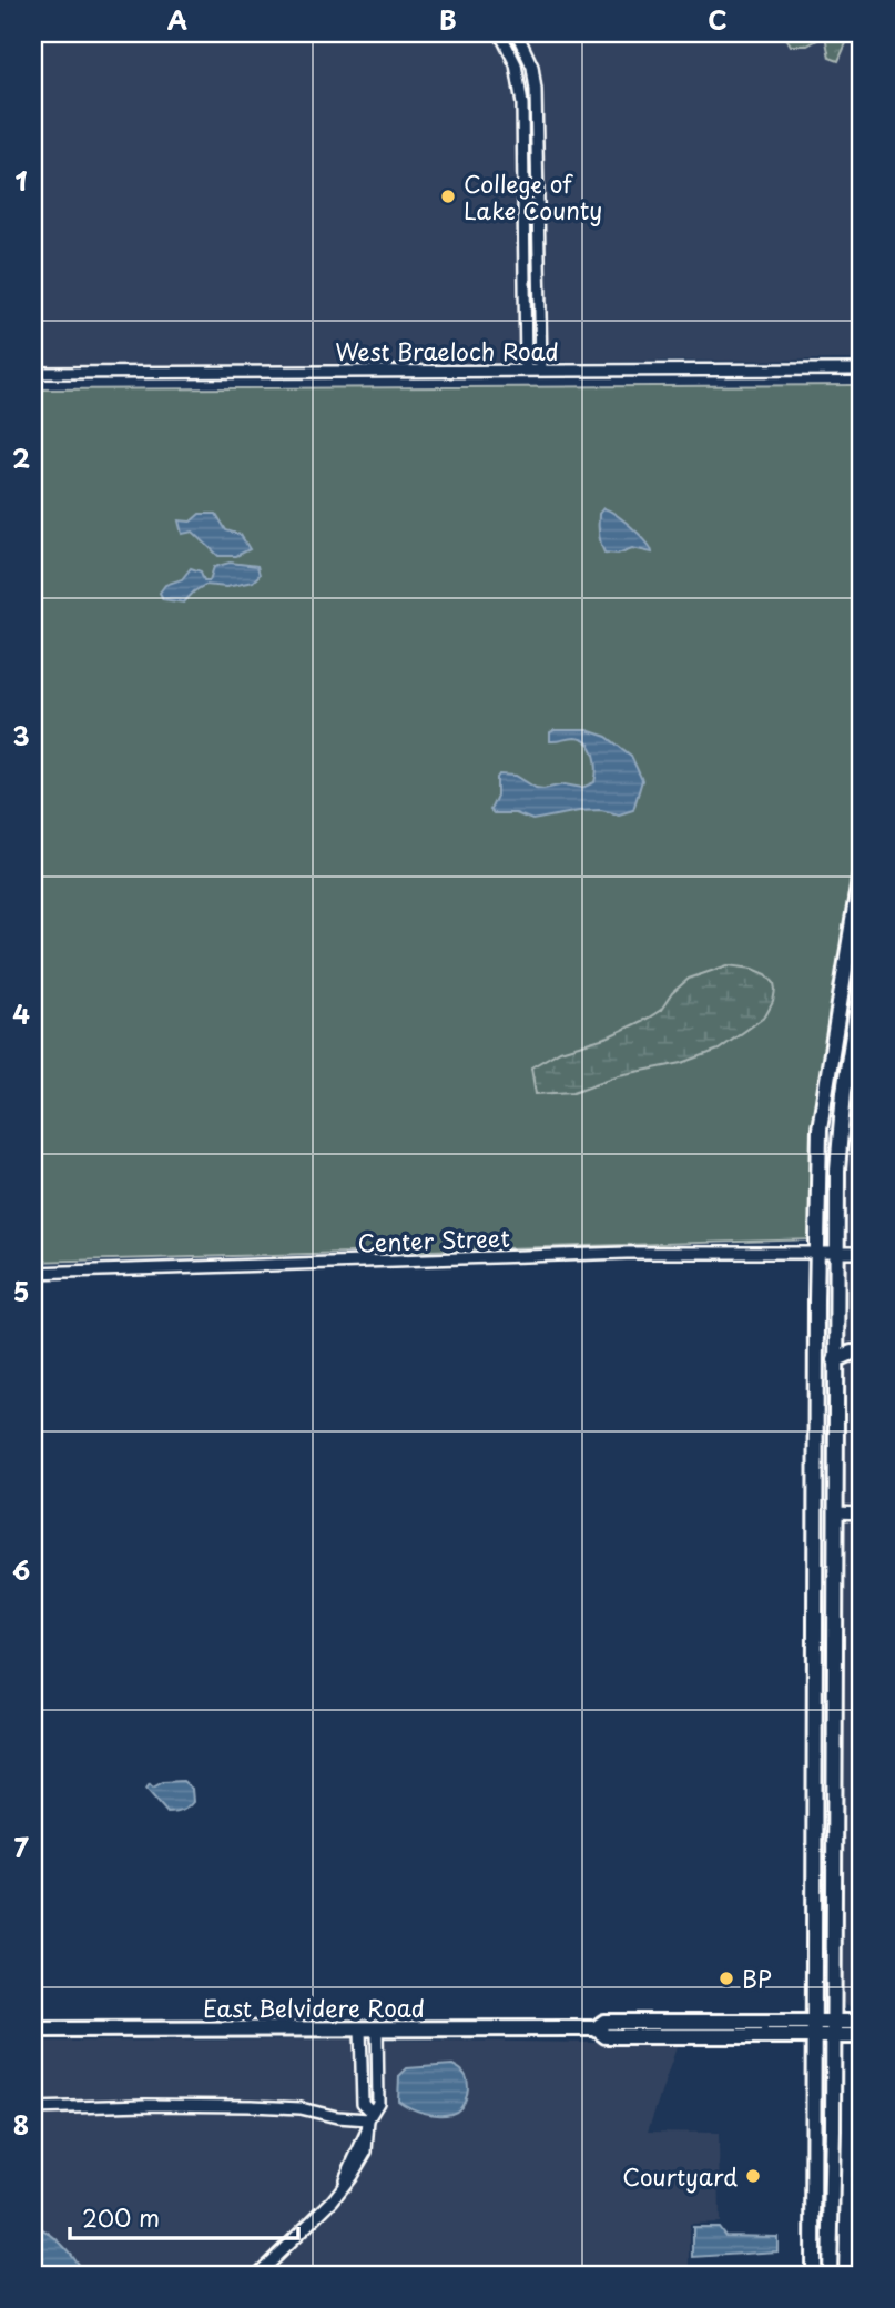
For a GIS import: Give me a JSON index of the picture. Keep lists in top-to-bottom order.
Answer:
{
  "streets": {
    "main road": ["East Belvidere Road"],
    "street": ["West Braeloch Road", "Center Street"]
  },
  "places": ["College of Lake County", "BP", "Courtyard"],
  "scale_bar": "200 m",
  "grid": {
    "columns": ["A", "B", "C"],
    "rows": [
      "1",
      "2",
      "3",
      "4",
      "5",
      "6",
      "7",
      "8"
    ]
  }
}
